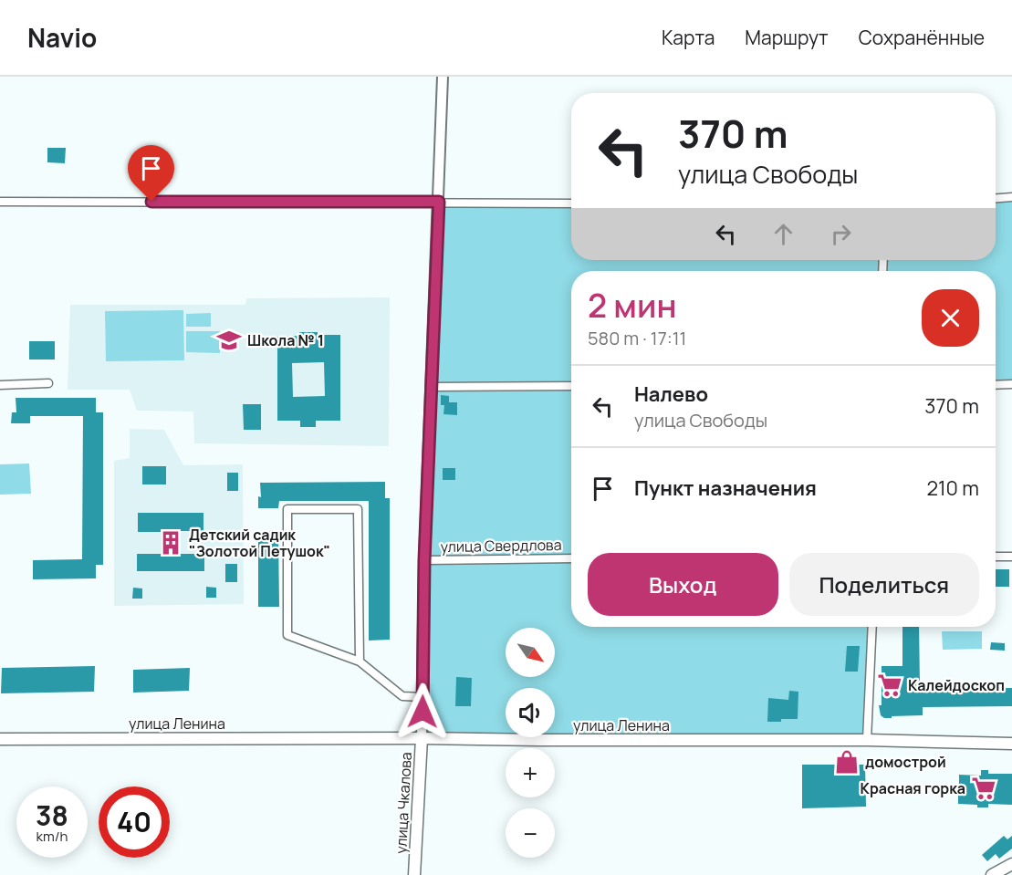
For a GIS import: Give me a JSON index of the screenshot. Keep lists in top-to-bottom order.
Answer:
{
  "streets": {
    "main road": ["улица Ленина", "улица Чкалова"],
    "street": ["улица Свердлова"]
  },
  "crossings": [
    ["улица Свердлова", "улица Чкалова"],
    ["улица Ленина", "улица Чкалова"]
  ],
  "places": {
    "school or university": ["Школа № 1"],
    "building": ["Детский садик \"Золотой Петушок\""],
    "supermarket": ["Калейдоскоп", "Красная горка"],
    "shop": ["домострой"]
  },
  "north": "bottom right",
  "page": {
    "header": "Navio",
    "nav": ["Карта", "Маршрут", "Сохранённые"],
    "turn": ["370 m", "улица Свободы"],
    "heading": ["2 мин", "580 m · 17:11"],
    "list": [
      {
        "name": "Налево",
        "note": "улица Свободы",
        "value": "370 m"
      },
      {
        "name": "Пункт назначения",
        "value": "210 m"
      }
    ],
    "buttons": ["Выход", "Поделиться"],
    "map_buttons": ["+", "−"],
    "speed": "38 km/h",
    "limit": "40"
  }
}
